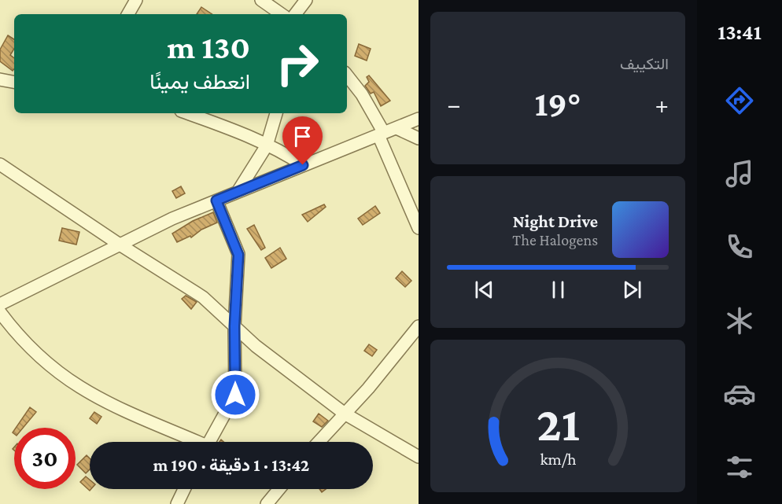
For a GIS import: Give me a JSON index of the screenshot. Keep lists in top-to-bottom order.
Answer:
{
  "page": {
    "tabs": "13:41",
    "tile": "التكييف",
    "turn": ["130 m", "انعطف يمينًا"],
    "heat": ["−", "19°", "+"],
    "song": ["Night Drive", "The Halogens"],
    "limit": "30",
    "trip": "13:42 · 1 دقيقة · 190 m",
    "gauge": ["21", "km/h"]
  }
}
